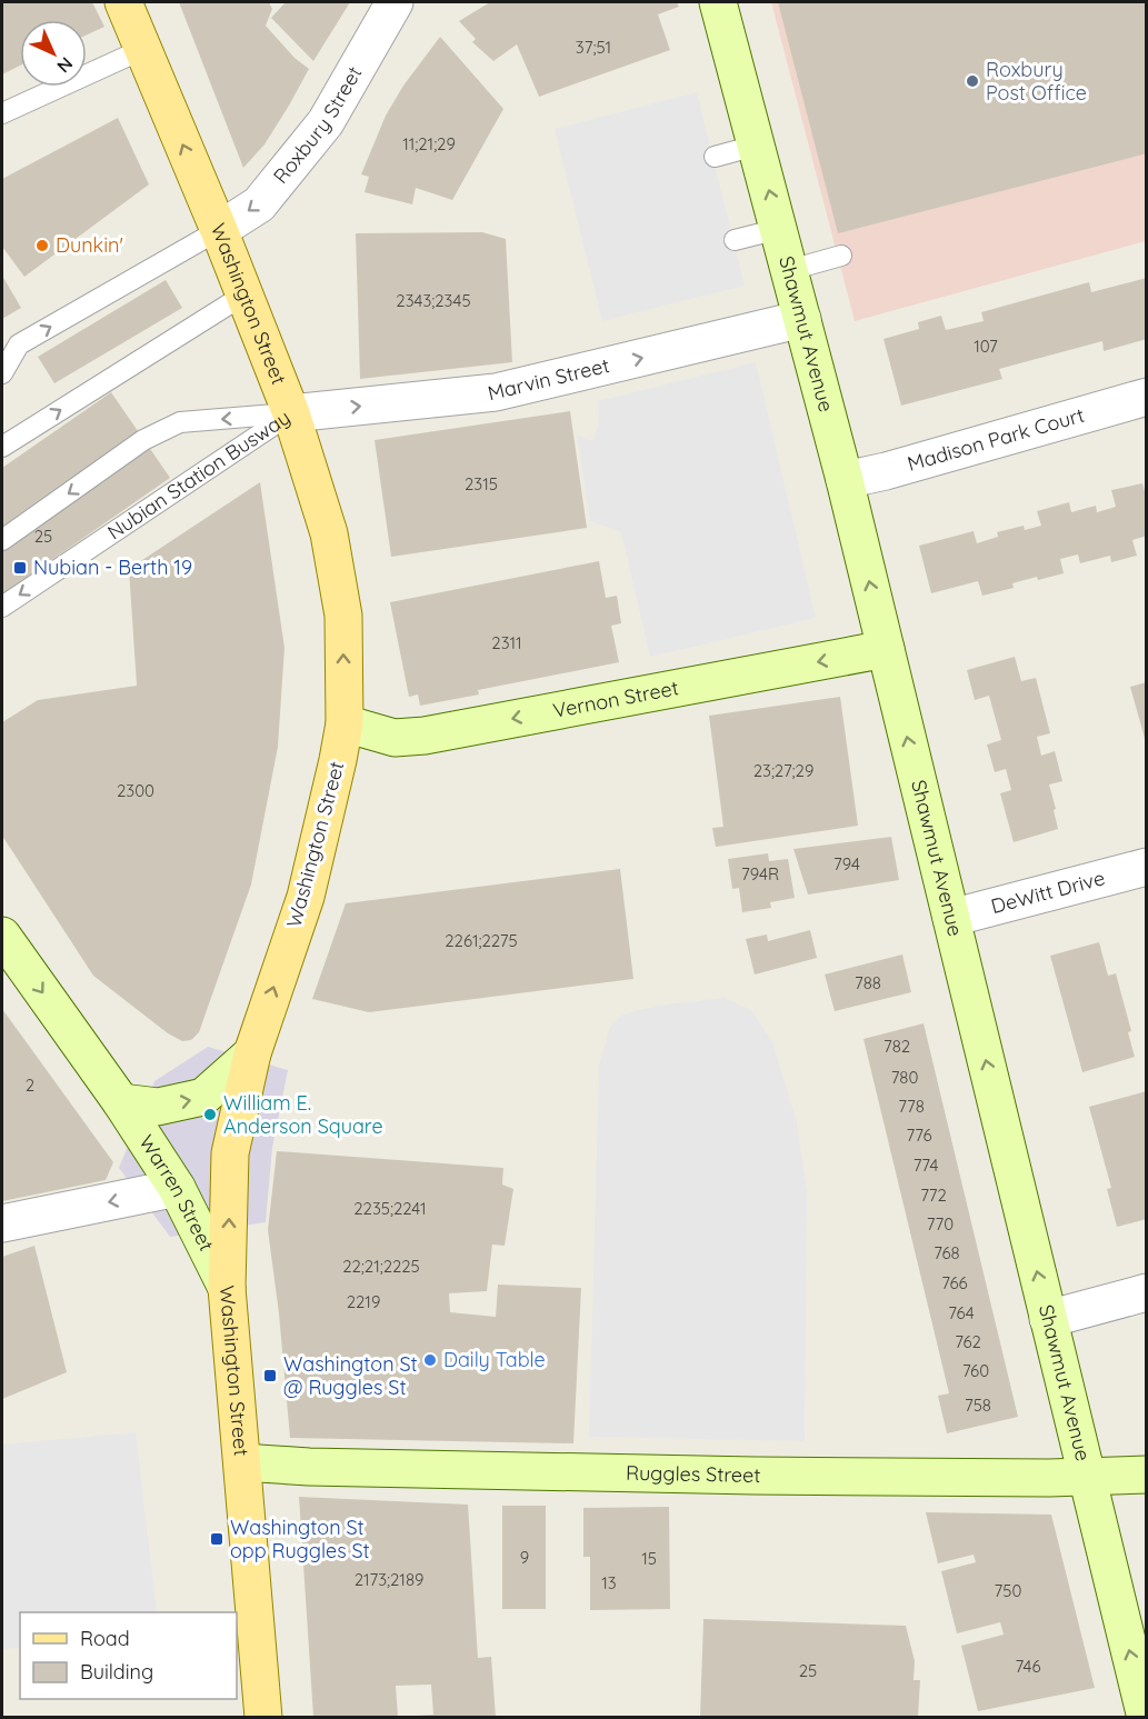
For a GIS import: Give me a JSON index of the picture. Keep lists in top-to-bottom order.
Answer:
{
  "streets": {
    "main road": [
      "Washington Street",
      "Shawmut Avenue",
      "Vernon Street",
      "Warren Street",
      "Ruggles Street"
    ],
    "street": [
      "Roxbury Street",
      "Marvin Street",
      "Madison Park Court",
      "DeWitt Drive"
    ],
    "lane": ["Nubian Station Busway"]
  },
  "crossings": [
    ["Roxbury Street", "Washington Street"],
    ["Washington Street", "Marvin Street"],
    ["Washington Street", "Nubian Station Busway"],
    ["Washington Street", "Vernon Street"],
    ["Washington Street", "Warren Street"],
    ["Washington Street", "Ruggles Street"],
    ["Shawmut Avenue", "Marvin Street"],
    ["Shawmut Avenue", "Madison Park Court"],
    ["Shawmut Avenue", "Vernon Street"],
    ["Shawmut Avenue", "DeWitt Drive"],
    ["Shawmut Avenue", "Ruggles Street"],
    ["Marvin Street", "Nubian Station Busway"]
  ],
  "one_way": [
    "Roxbury Street",
    "Washington Street",
    "Shawmut Avenue",
    "Marvin Street",
    "Vernon Street"
  ],
  "places": {
    "other": [
      "Roxbury Post Office",
      "Dunkin'",
      "William E. Anderson Square",
      "Daily Table"
    ],
    "transit": ["Nubian - Berth 19", "Washington St @ Ruggles St", "Washington St opp Ruggles St"]
  },
  "house_numbers": [
    "37;51",
    "11;21;29",
    "2343;2345",
    "107",
    "2315",
    "25",
    "2311",
    "23;27;29",
    "2300",
    "794",
    "794R",
    "2261;2275",
    "788",
    "782",
    "780",
    "2",
    "778",
    "776",
    "774",
    "772",
    "2235;2241",
    "770",
    "768",
    "22;21;2225",
    "766",
    "2219",
    "764",
    "762",
    "760",
    "758",
    "9",
    "15",
    "2173;2189",
    "13",
    "750",
    "746",
    "25"
  ],
  "legend": ["Road", "Building"],
  "north": "bottom right"
}
